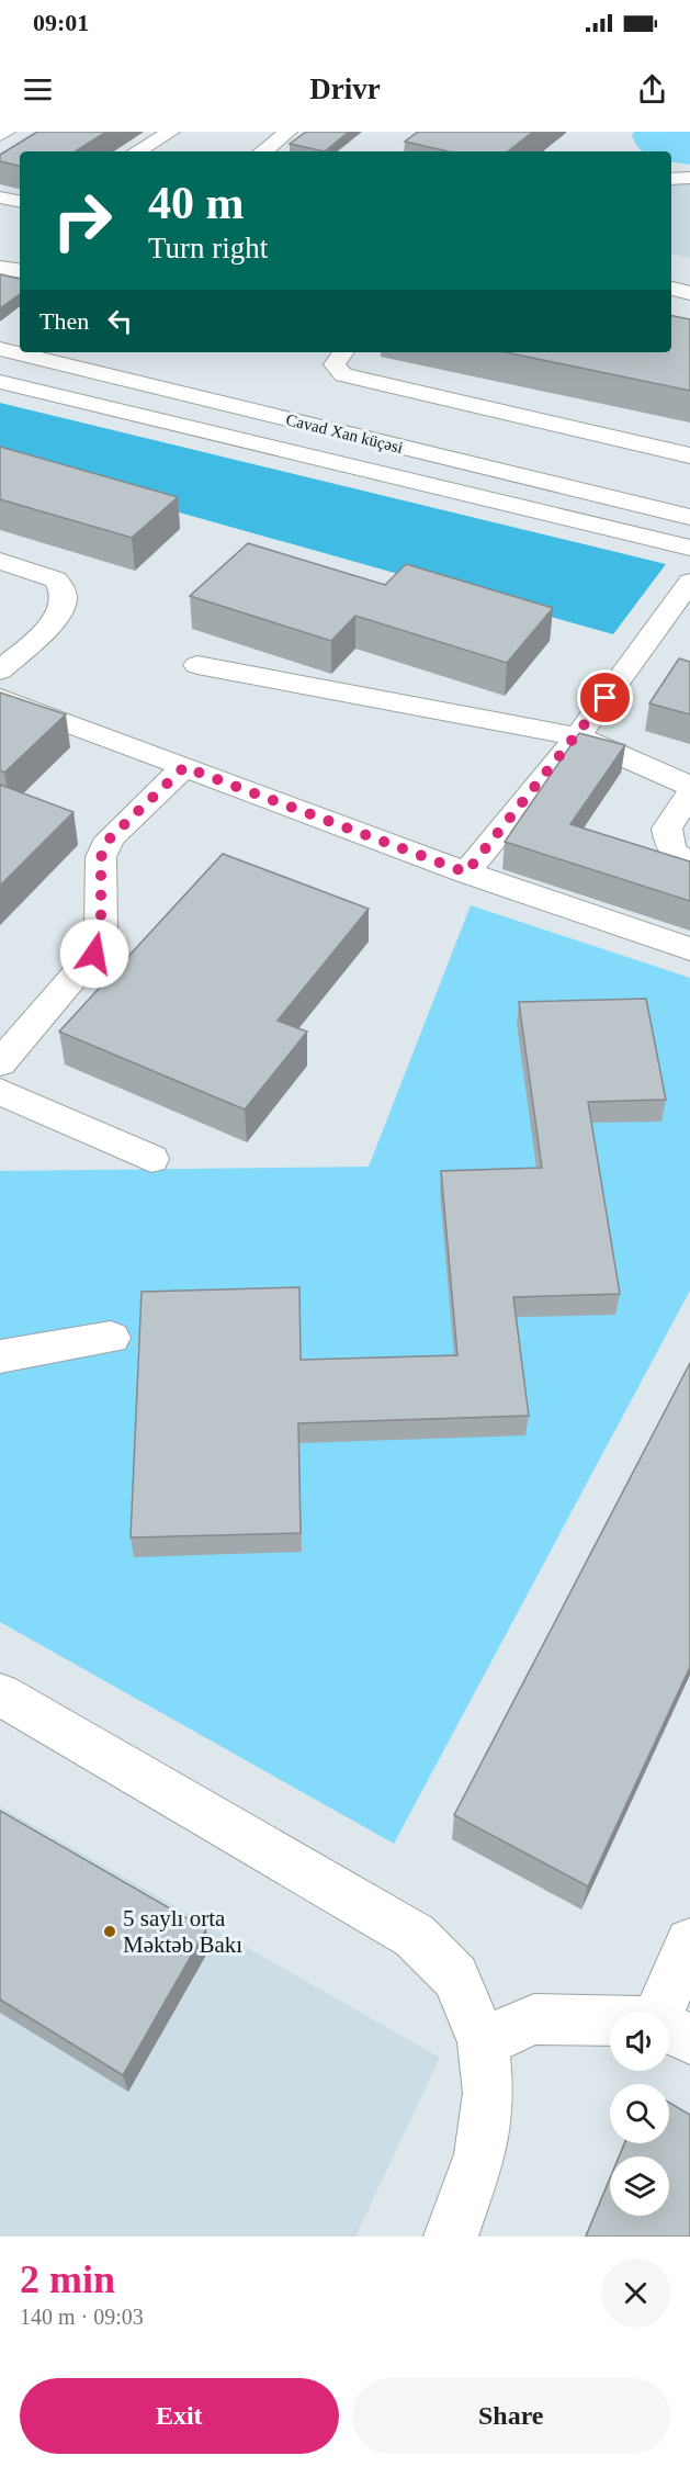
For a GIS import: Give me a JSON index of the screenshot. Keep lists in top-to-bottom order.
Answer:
{
  "streets": {
    "street": ["Cavad Xan küçəsi"]
  },
  "places": ["5 saylı orta Məktəb Bakı"],
  "page": {
    "status": "09:01",
    "header": "Drivr",
    "turn": ["40 m", "Turn right"],
    "then": "Then",
    "heading": ["2 min", "140 m · 09:03"],
    "buttons": ["Exit", "Share"]
  }
}
